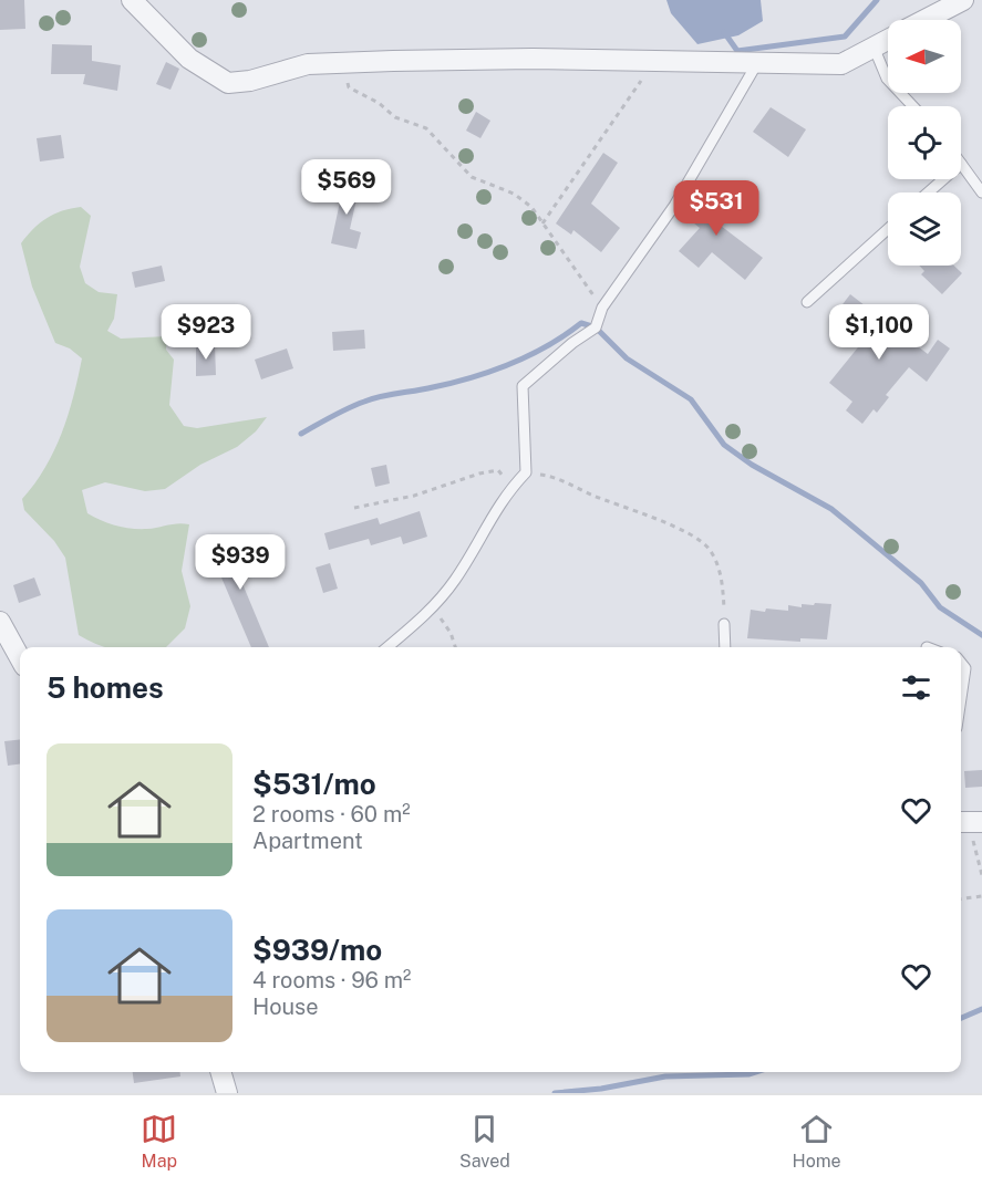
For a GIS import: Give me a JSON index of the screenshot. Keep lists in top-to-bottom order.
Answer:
{
  "north": "left",
  "page": {
    "price": [
      "$569",
      "$531",
      "$923",
      "$1,100",
      "$939"
    ],
    "heading": "5 homes",
    "list": [
      {
        "name": "$531/mo",
        "note": "2 rooms · 60 m² · Apartment"
      },
      {
        "name": "$939/mo",
        "note": "4 rooms · 96 m² · House"
      }
    ],
    "tabs": ["Map", "Saved", "Home"]
  }
}
